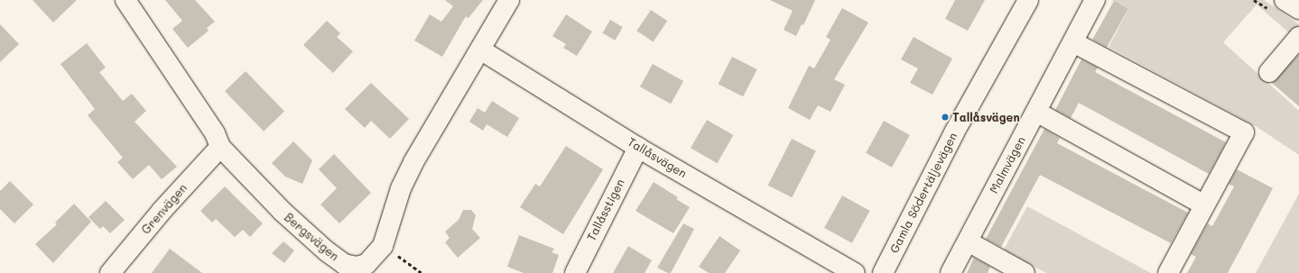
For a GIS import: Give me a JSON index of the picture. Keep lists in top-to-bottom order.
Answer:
{
  "streets": {
    "street": [
      "Tallåsvägen",
      "Malmvägen",
      "Gamla Södertäljevägen",
      "Grenvägen",
      "Tallåsstigen",
      "Bergsvägen"
    ]
  },
  "crossings": [
    ["Tallåsvägen", "Tallåsstigen"],
    ["Tallåsvägen", "Bergsvägen"],
    ["Grenvägen", "Bergsvägen"]
  ],
  "places": ["Tallåsvägen"]
}
